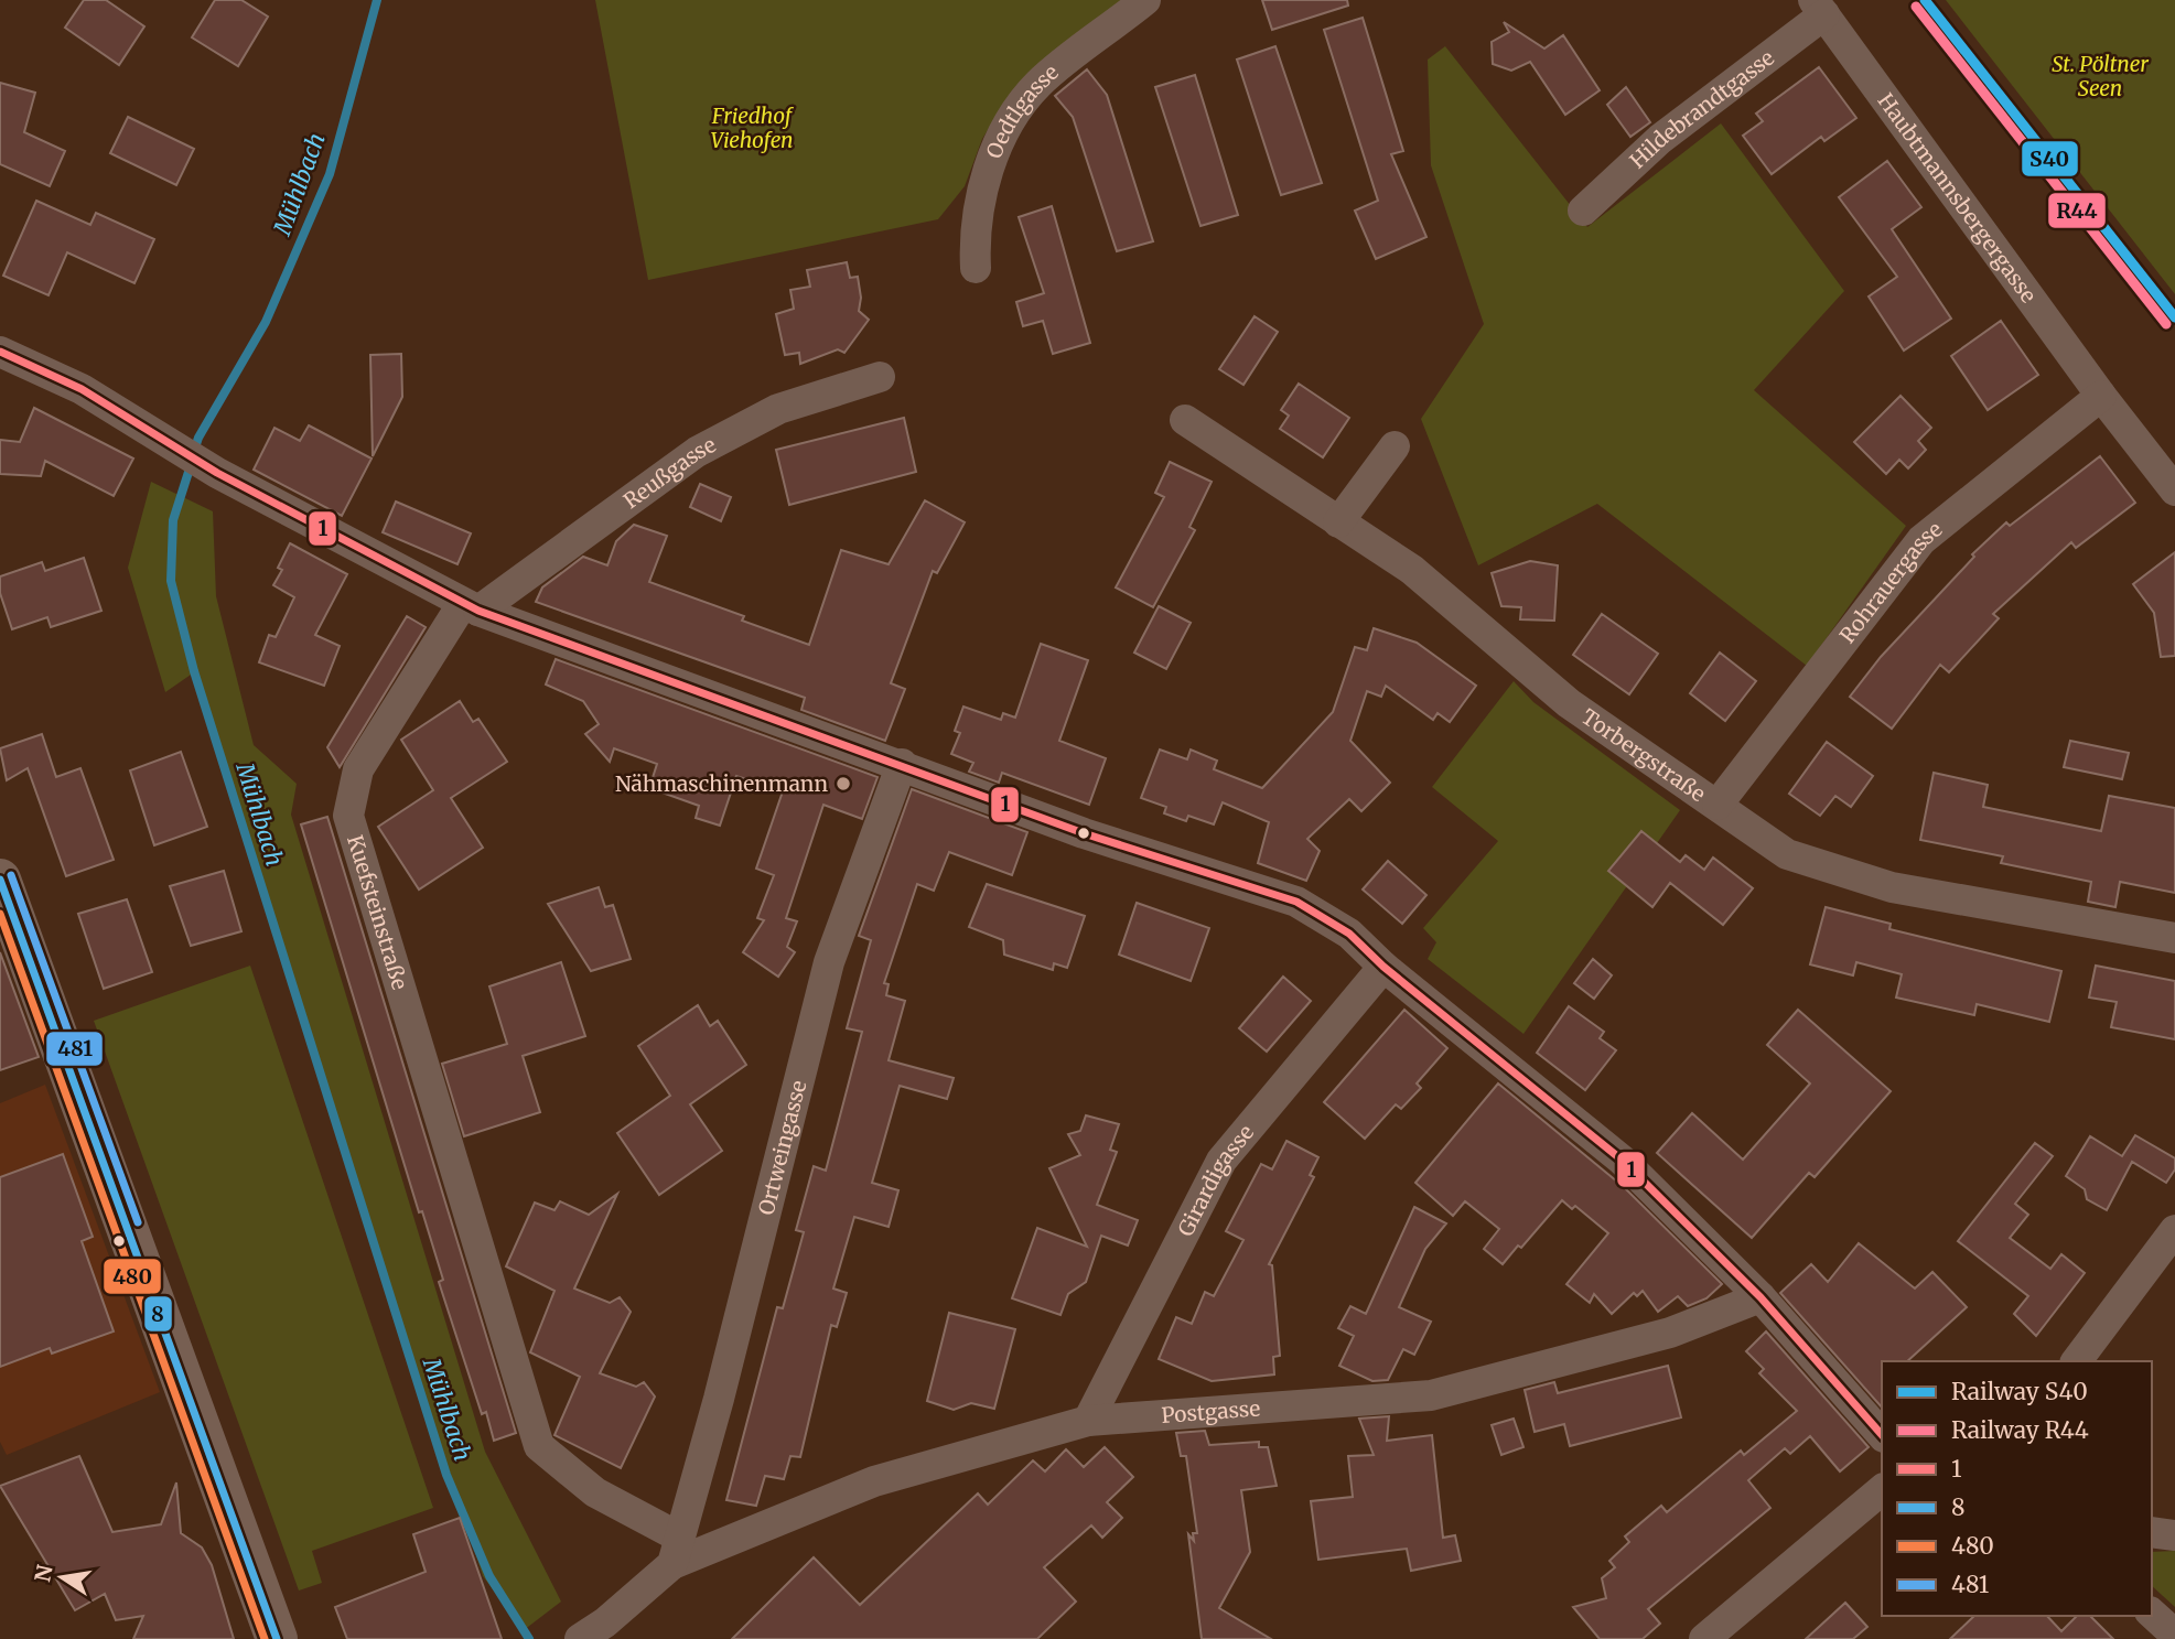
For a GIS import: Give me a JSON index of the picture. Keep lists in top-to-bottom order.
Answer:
{
  "streets": {
    "street": [
      "Hildebrandtgasse",
      "Oedtlgasse",
      "Haubtmannsbergergasse",
      "Reußgasse",
      "Rohrauergasse",
      "Torbergstraße",
      "Kuefsteinstraße",
      "Ortweingasse",
      "Girardigasse",
      "Postgasse"
    ]
  },
  "crossings": [
    ["Hildebrandtgasse", "Haubtmannsbergergasse"],
    ["Haubtmannsbergergasse", "Rohrauergasse"],
    ["Reußgasse", "Kuefsteinstraße"],
    ["Rohrauergasse", "Torbergstraße"],
    ["Kuefsteinstraße", "Ortweingasse"],
    ["Kuefsteinstraße", "Postgasse"],
    ["Ortweingasse", "Postgasse"],
    ["Girardigasse", "Postgasse"]
  ],
  "water": ["Mühlbach"],
  "parks": ["St. Pöltner Seen", "Friedhof Viehofen"],
  "places": ["Nähmaschinenmann"],
  "lines": [
    "rail line S40",
    "rail line R44",
    "transit line 1",
    "transit line 481",
    "transit line 8",
    "transit line 480"
  ],
  "legend": [
    "Railway S40",
    "Railway R44",
    "1",
    "8",
    "480",
    "481"
  ],
  "north": "left"
}
